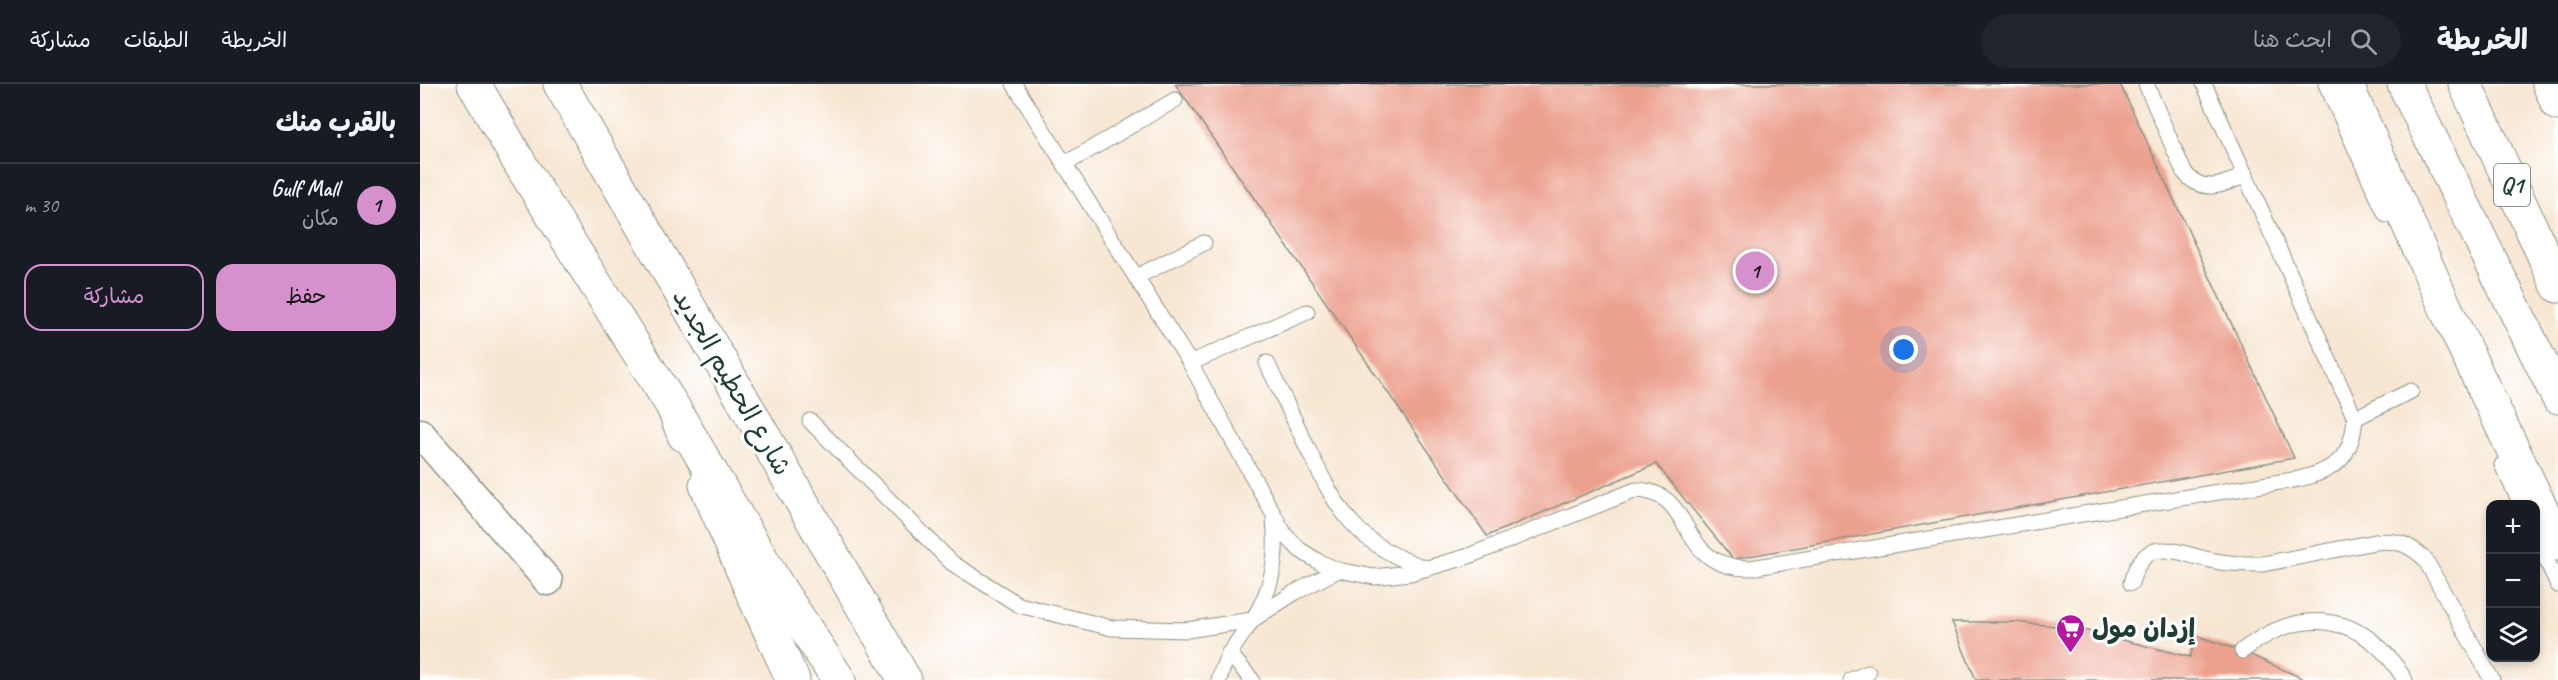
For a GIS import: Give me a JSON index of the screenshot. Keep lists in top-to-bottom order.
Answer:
{
  "streets": {
    "main road": ["Q1", "شارع الحطيم الجديد"]
  },
  "places": {
    "supermarket": ["إزدان مول"]
  },
  "page": {
    "header": "الخريطة",
    "search": "ابحث هنا",
    "nav": ["الخريطة", "الطبقات", "مشاركة"],
    "heading": "بالقرب منك",
    "list": [
      {
        "mark": "1",
        "name": "Gulf Mall",
        "note": "مكان",
        "value": "30 m"
      }
    ],
    "buttons": ["حفظ", "مشاركة"],
    "pins": "1",
    "map_buttons": ["+", "−"]
  }
}
